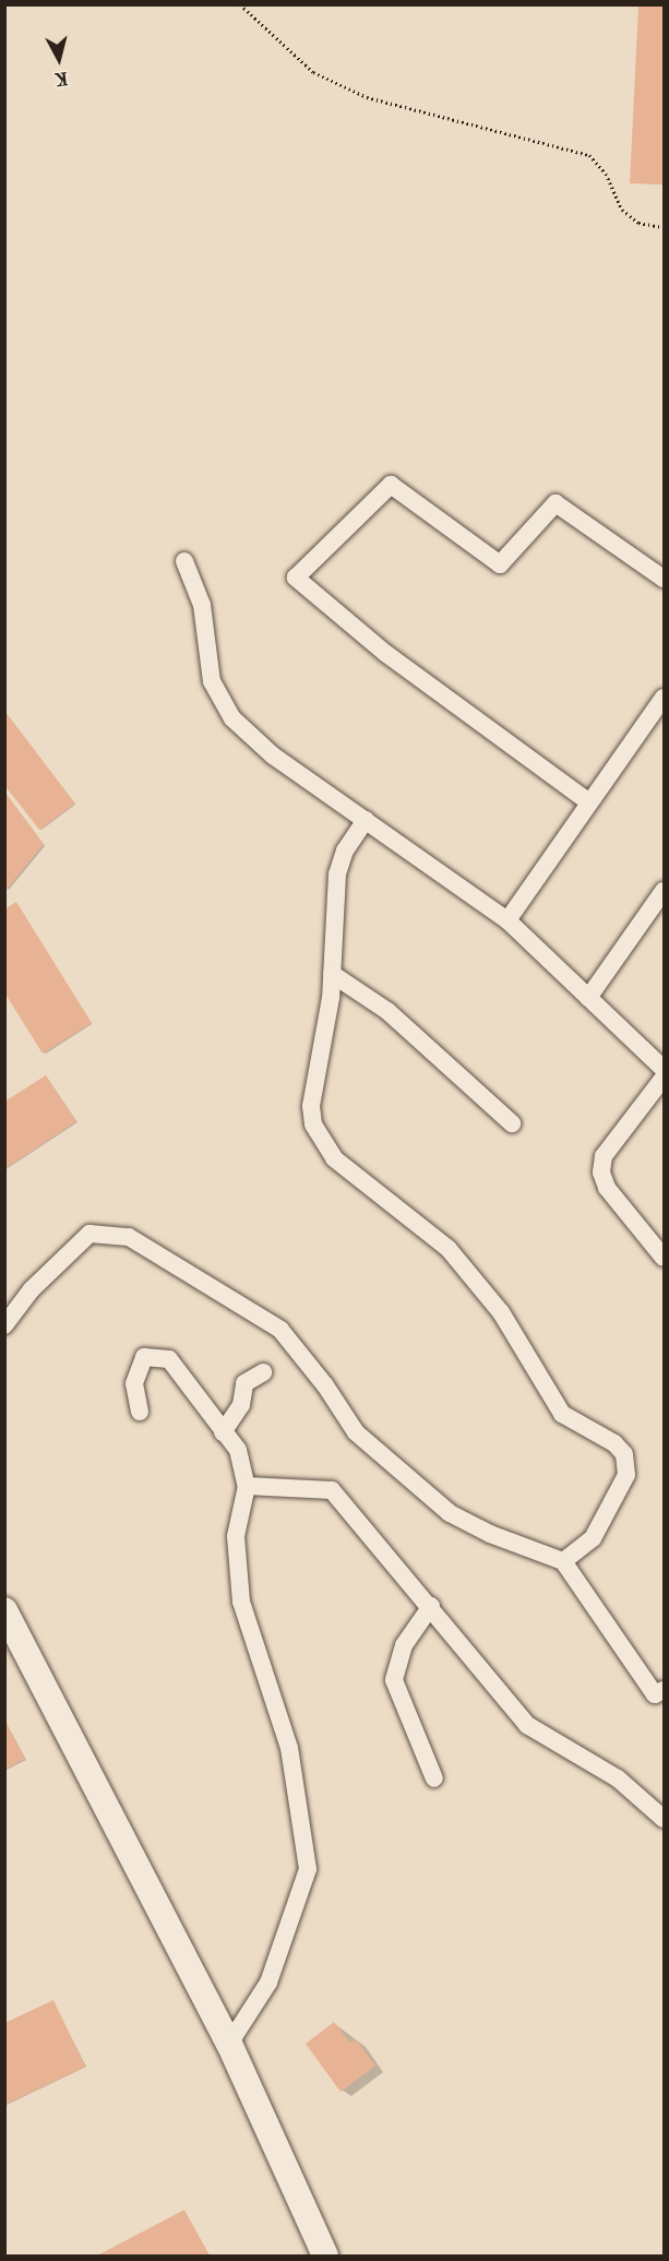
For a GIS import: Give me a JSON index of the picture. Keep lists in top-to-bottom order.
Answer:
{
  "north": "bottom"
}
